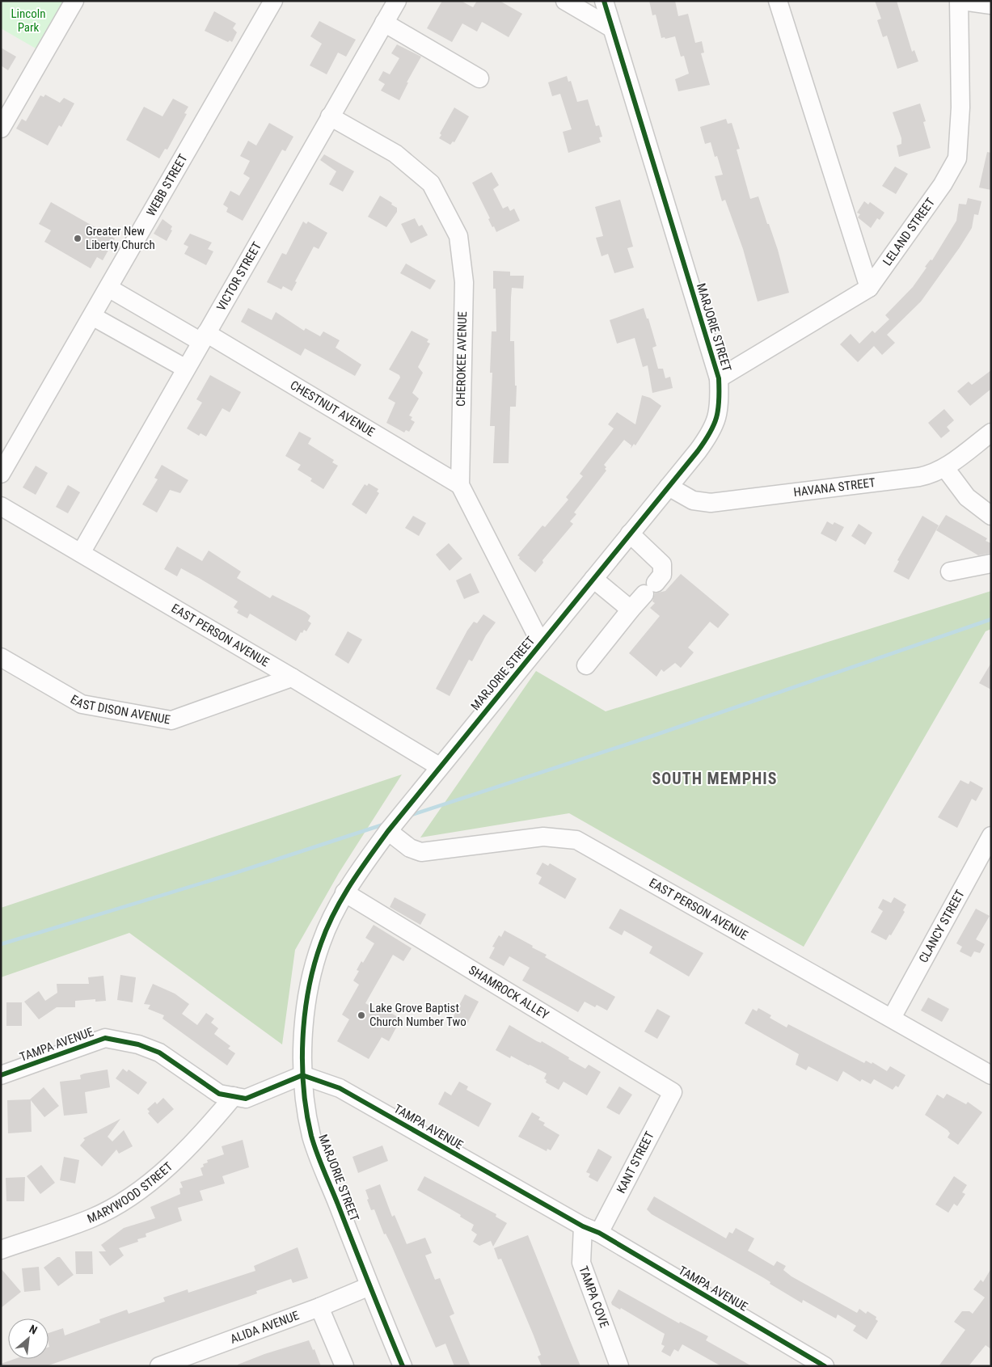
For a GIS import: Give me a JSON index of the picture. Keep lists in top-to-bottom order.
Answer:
{
  "streets": {
    "street": [
      "WEBB STREET",
      "LELAND STREET",
      "VICTOR STREET",
      "MARJORIE STREET",
      "CHEROKEE AVENUE",
      "CHESTNUT AVENUE",
      "HAVANA STREET",
      "EAST PERSON AVENUE",
      "EAST DISON AVENUE",
      "CLANCY STREET",
      "SHAMROCK ALLEY",
      "TAMPA AVENUE",
      "KANT STREET",
      "MARYWOOD STREET",
      "TAMPA COVE",
      "ALIDA AVENUE"
    ]
  },
  "crossings": [
    ["WEBB STREET", "CHESTNUT AVENUE"],
    ["LELAND STREET", "MARJORIE STREET"],
    ["VICTOR STREET", "CHEROKEE AVENUE"],
    ["VICTOR STREET", "CHESTNUT AVENUE"],
    ["VICTOR STREET", "EAST PERSON AVENUE"],
    ["MARJORIE STREET", "CHEROKEE AVENUE"],
    ["MARJORIE STREET", "HAVANA STREET"],
    ["MARJORIE STREET", "EAST PERSON AVENUE"],
    ["MARJORIE STREET", "SHAMROCK ALLEY"],
    ["MARJORIE STREET", "TAMPA AVENUE"],
    ["MARJORIE STREET", "ALIDA AVENUE"],
    ["CHEROKEE AVENUE", "CHESTNUT AVENUE"],
    ["EAST PERSON AVENUE", "EAST DISON AVENUE"],
    ["EAST PERSON AVENUE", "CLANCY STREET"],
    ["SHAMROCK ALLEY", "KANT STREET"],
    ["TAMPA AVENUE", "KANT STREET"],
    ["TAMPA AVENUE", "MARYWOOD STREET"],
    ["TAMPA AVENUE", "TAMPA COVE"],
    ["KANT STREET", "TAMPA COVE"]
  ],
  "districts": ["SOUTH MEMPHIS"],
  "parks": ["Lincoln Park"],
  "places": ["Greater New Liberty Church", "Lake Grove Baptist Church Number Two"],
  "north": "top right"
}
